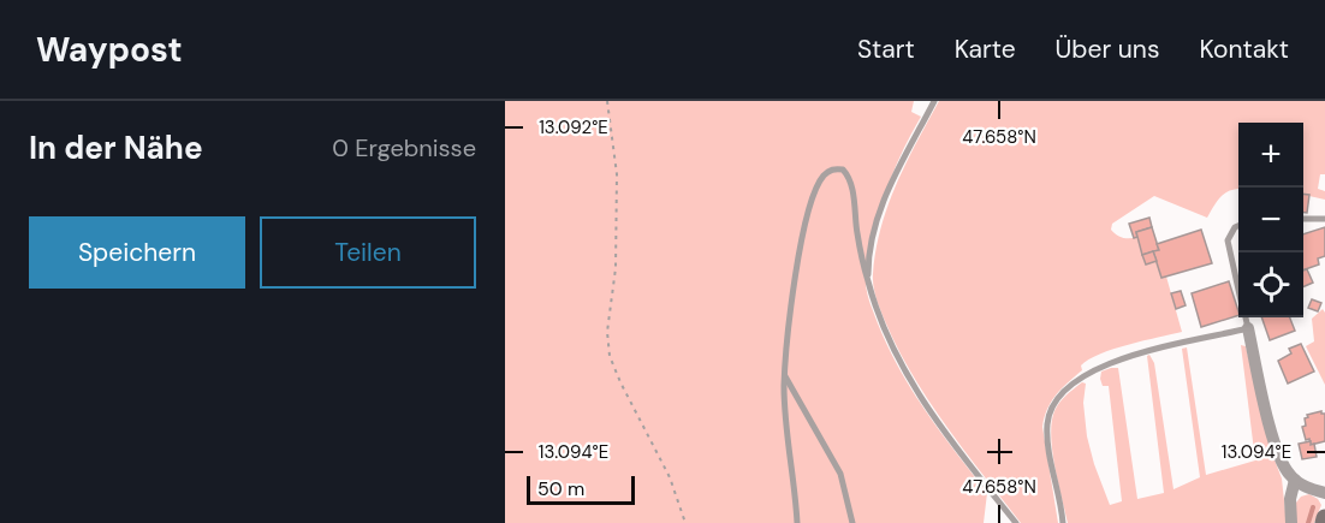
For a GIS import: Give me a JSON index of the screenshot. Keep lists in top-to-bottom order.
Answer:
{
  "scale_bar": "50 m",
  "page": {
    "header": "Waypost",
    "nav": [
      "Start",
      "Karte",
      "Über uns",
      "Kontakt"
    ],
    "heading": ["In der Nähe", "0 Ergebnisse"],
    "map_buttons": ["+", "−"],
    "buttons": ["Speichern", "Teilen"],
    "scale": "50 m"
  },
  "coordinates": ["13.092°E", "47.658°N", "13.094°E"]
}
